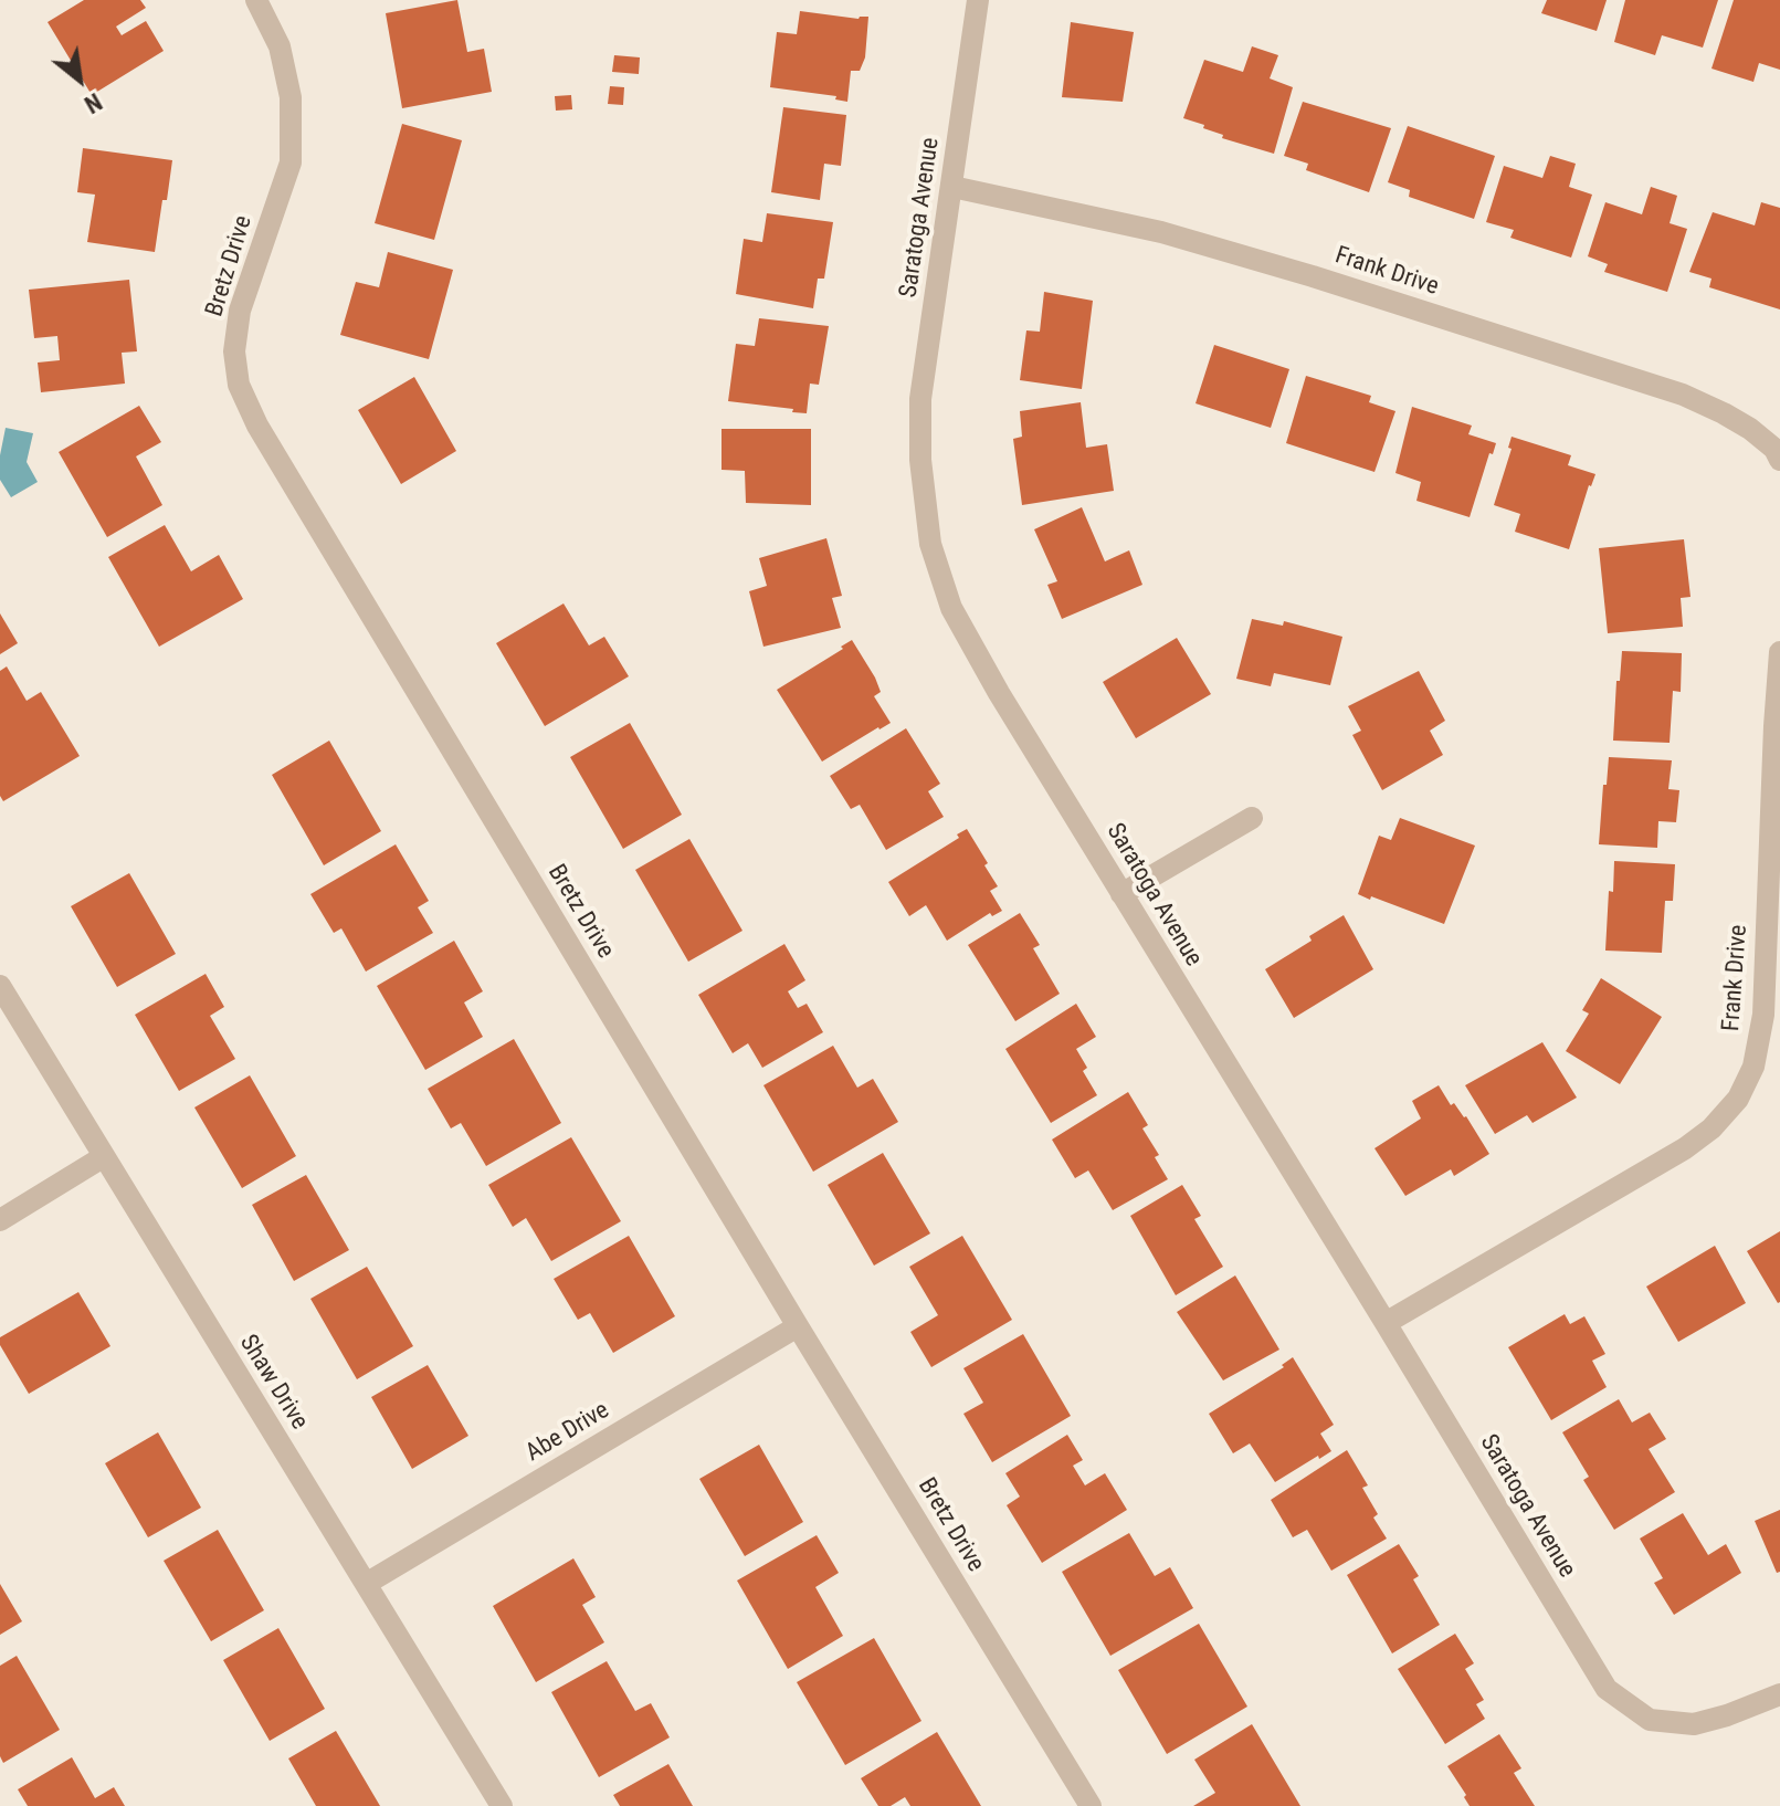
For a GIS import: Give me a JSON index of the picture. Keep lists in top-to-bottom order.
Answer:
{
  "streets": {
    "street": [
      "Saratoga Avenue",
      "Bretz Drive",
      "Frank Drive",
      "Shaw Drive",
      "Abe Drive"
    ]
  },
  "crossings": [
    ["Saratoga Avenue", "Frank Drive"],
    ["Bretz Drive", "Abe Drive"],
    ["Shaw Drive", "Abe Drive"]
  ],
  "north": "bottom right"
}
